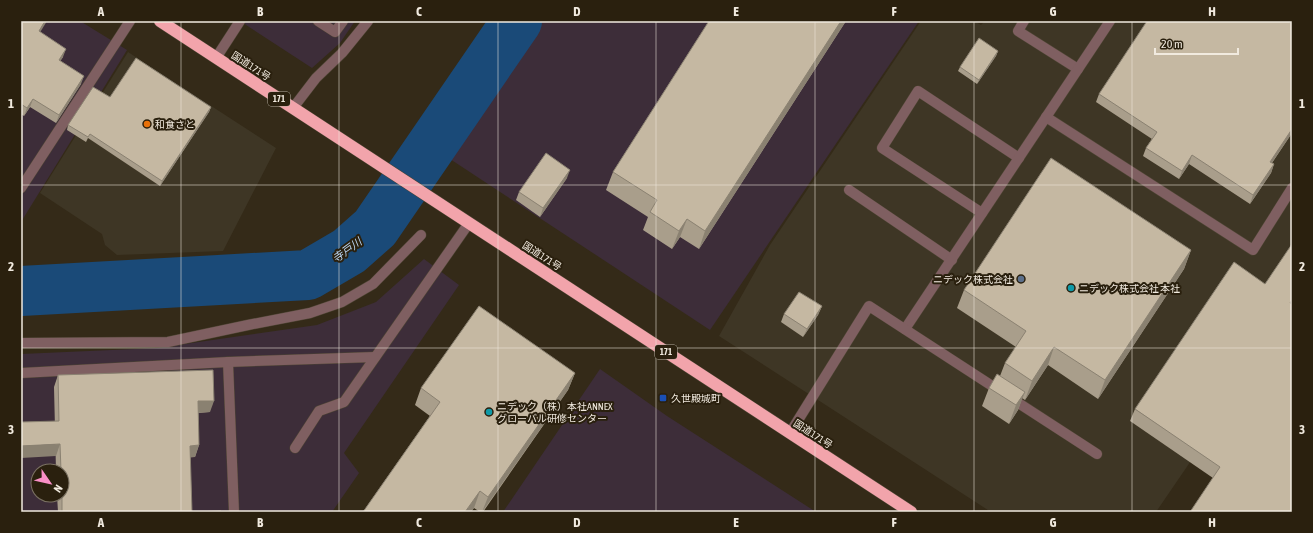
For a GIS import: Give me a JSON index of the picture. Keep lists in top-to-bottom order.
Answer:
{
  "streets": {
    "highway": ["国道171号", "171"]
  },
  "water": ["寺戸川"],
  "places": {
    "other": [
      "和食さと",
      "ニデック株式会社",
      "ニデック株式会社 本社",
      "ニデック（株）本社ANNEX グローバル研修センター"
    ],
    "transit": ["久世殿城町"]
  },
  "scale_bar": "20 m",
  "north": "bottom right",
  "grid": {
    "columns": [
      "A",
      "B",
      "C",
      "D",
      "E",
      "F",
      "G",
      "H"
    ],
    "rows": ["1", "2", "3"]
  }
}
